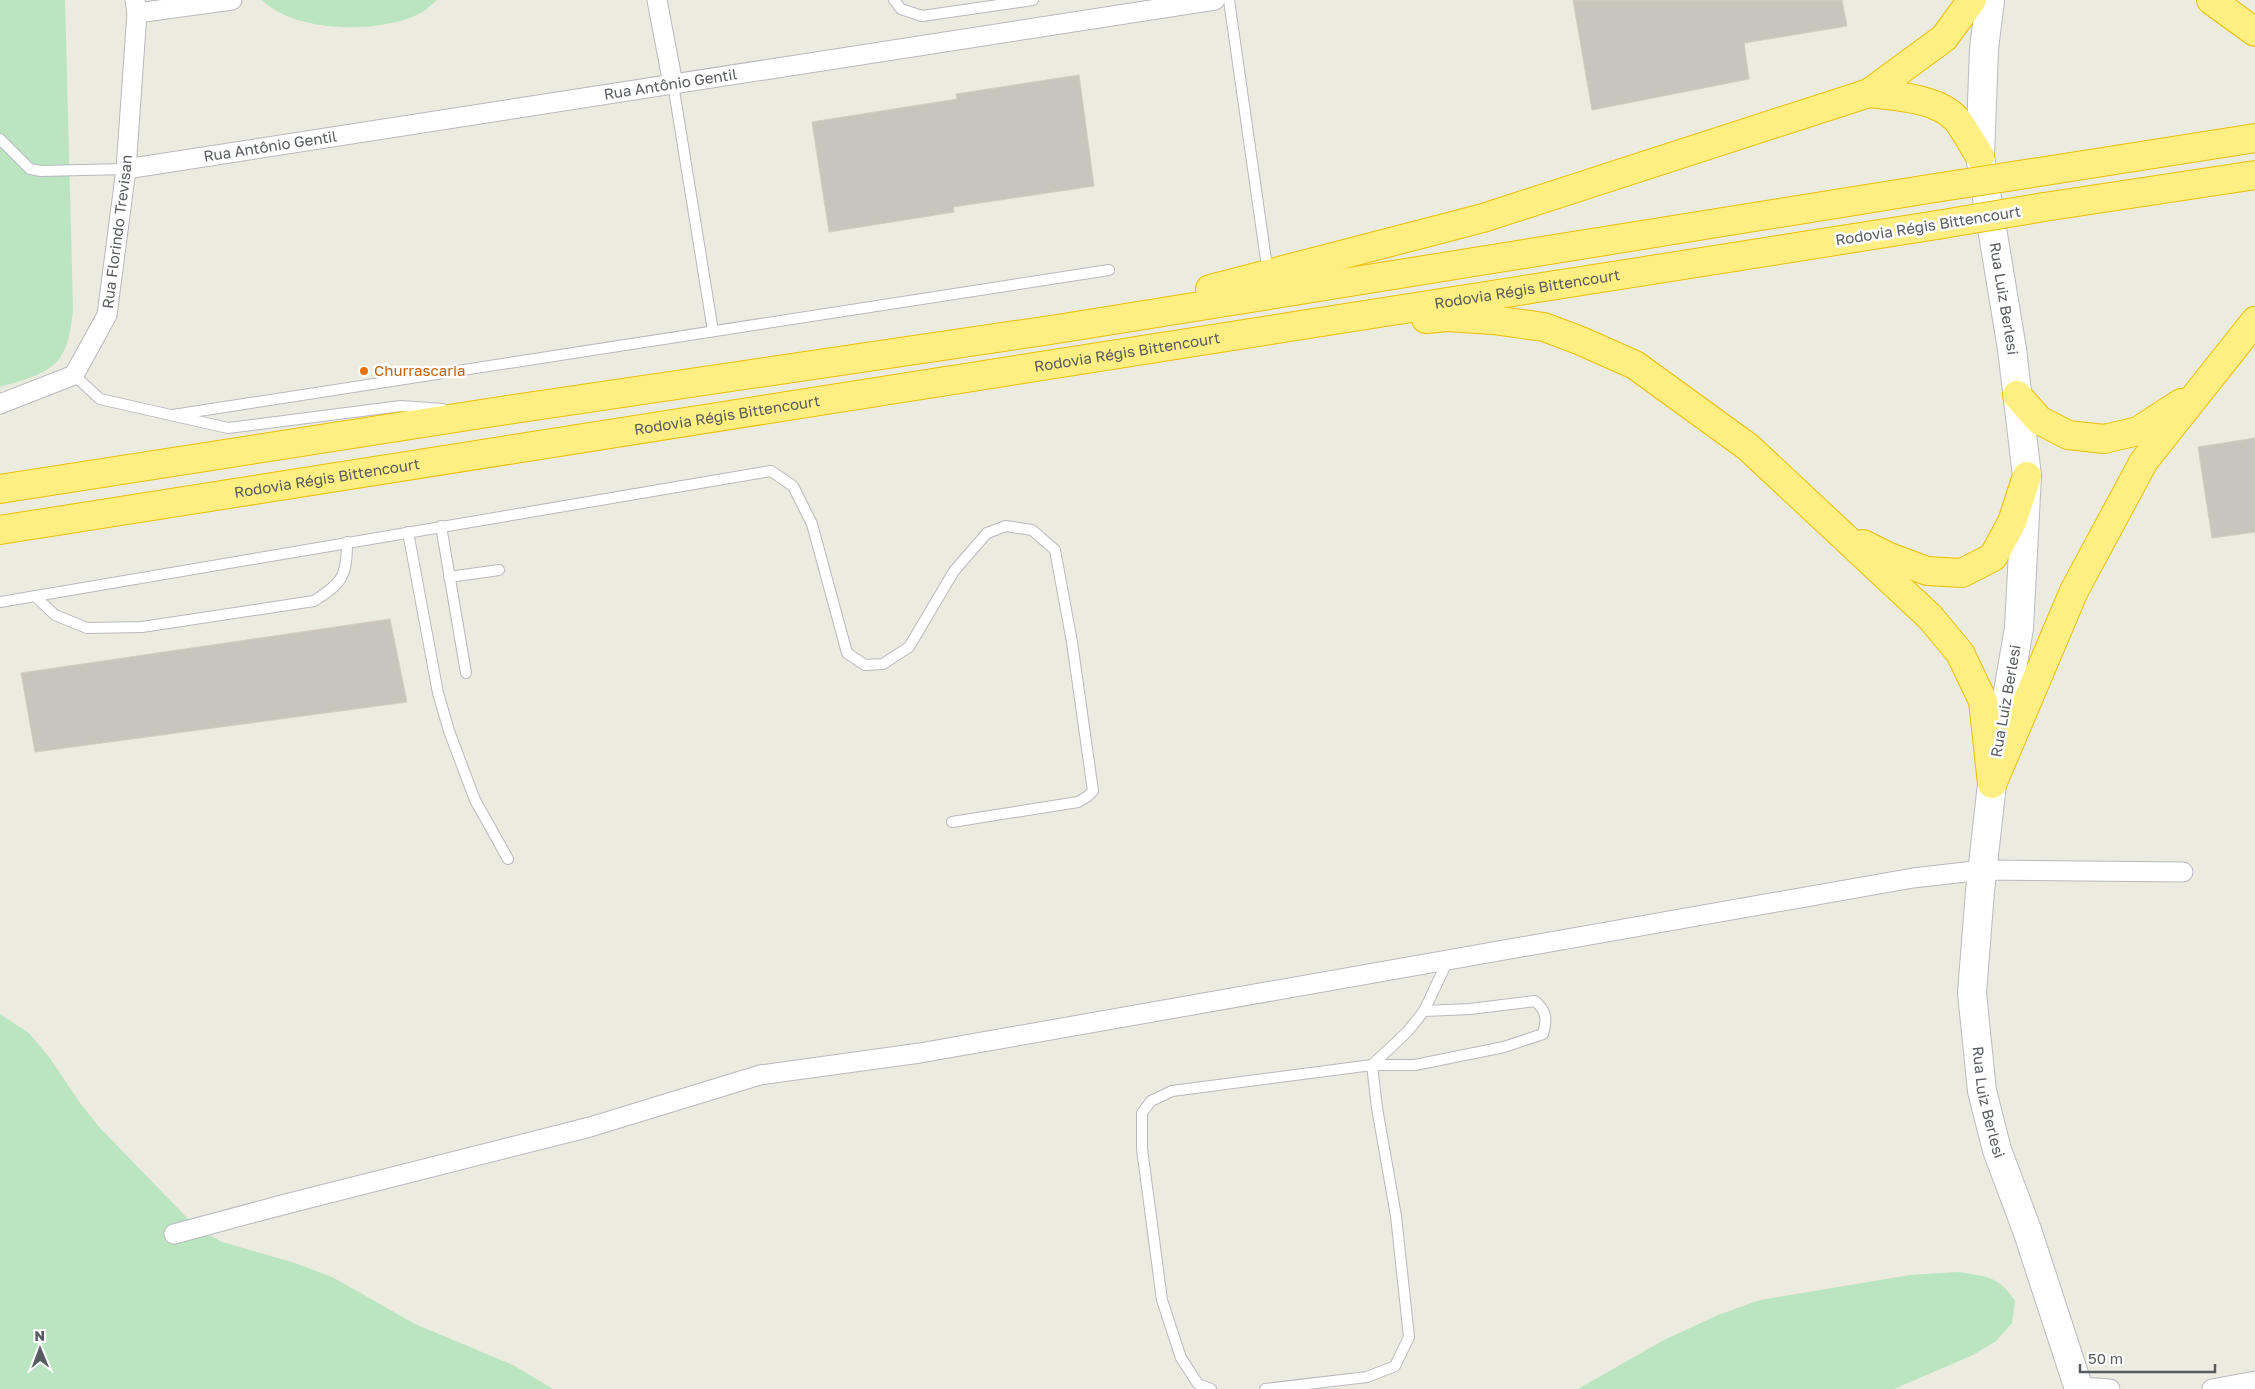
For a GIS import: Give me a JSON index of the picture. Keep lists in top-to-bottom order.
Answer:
{
  "streets": {
    "highway": ["Rodovia Régis Bittencourt"],
    "street": ["Rua Antônio Gentil", "Rua Florindo Trevisan", "Rua Luiz Berlesi"]
  },
  "crossings": [
    ["Rua Antônio Gentil", "Rua Florindo Trevisan"]
  ],
  "places": ["Churrascaria"],
  "scale_bar": "50 m",
  "north": "top"
}
